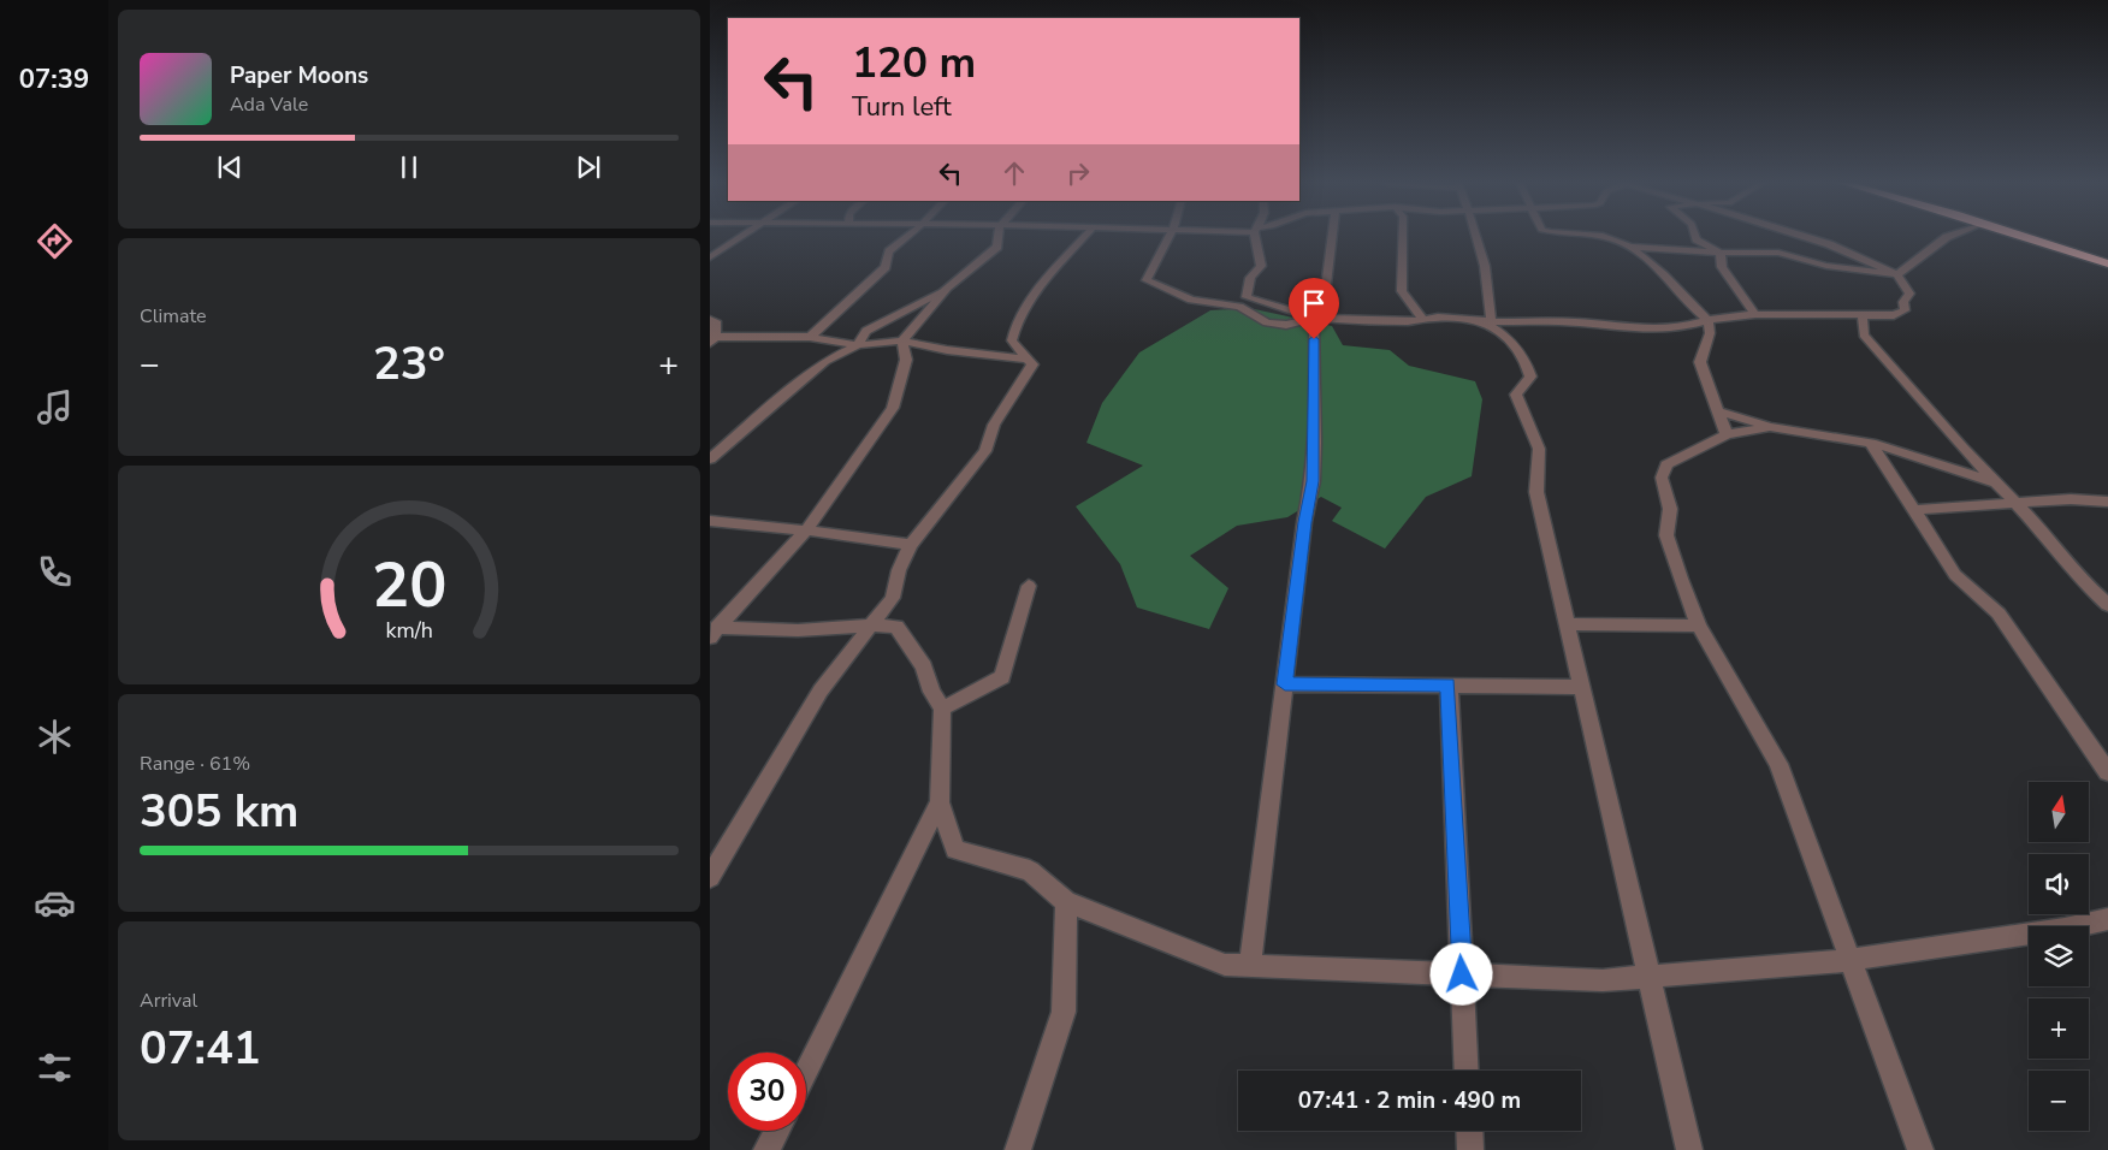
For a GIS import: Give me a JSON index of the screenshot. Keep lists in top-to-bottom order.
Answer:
{
  "north": "top",
  "page": {
    "tabs": "07:39",
    "turn": ["120 m", "Turn left"],
    "song": ["Paper Moons", "Ada Vale"],
    "tile": [
      "Climate",
      ["Range · 61%", "305 km"],
      ["Arrival", "07:41"]
    ],
    "heat": ["−", "23°", "+"],
    "map_buttons": ["+", "−"],
    "limit": "30",
    "trip": "07:41 · 2 min · 490 m",
    "gauge": ["20", "km/h"]
  }
}
